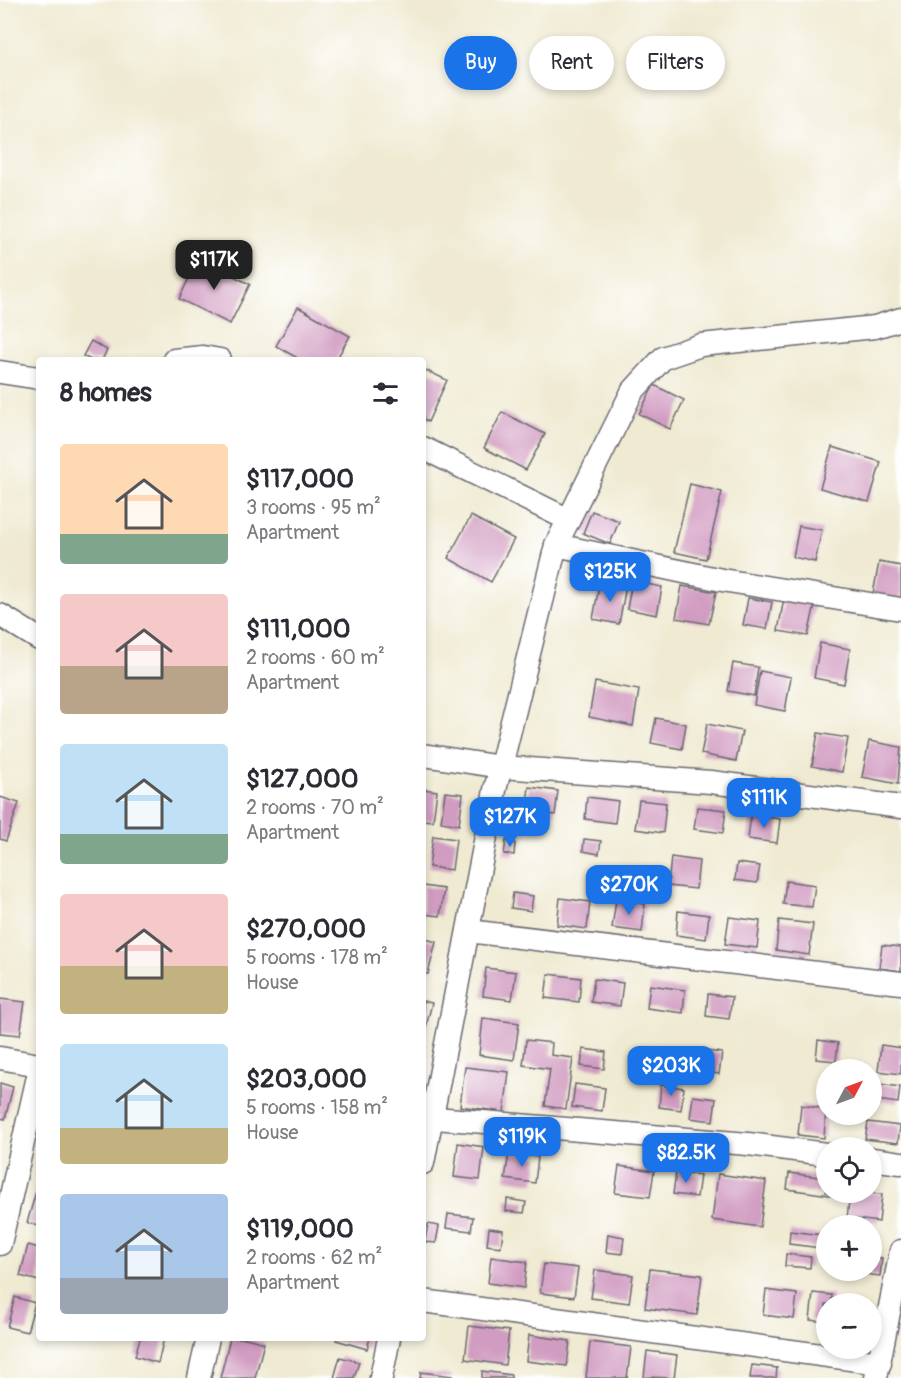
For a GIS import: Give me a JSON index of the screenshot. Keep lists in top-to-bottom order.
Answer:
{
  "north": "top right",
  "page": {
    "chip": ["Buy", "Rent", "Filters"],
    "price": [
      "$117K",
      "$125K",
      "$111K",
      "$127K",
      "$270K",
      "$203K",
      "$119K",
      "$82.5K"
    ],
    "heading": "8 homes",
    "list": [
      {
        "name": "$117,000",
        "note": "3 rooms · 95 m² · Apartment"
      },
      {
        "name": "$111,000",
        "note": "2 rooms · 60 m² · Apartment"
      },
      {
        "name": "$127,000",
        "note": "2 rooms · 70 m² · Apartment"
      },
      {
        "name": "$270,000",
        "note": "5 rooms · 178 m² · House"
      },
      {
        "name": "$203,000",
        "note": "5 rooms · 158 m² · House"
      },
      {
        "name": "$119,000",
        "note": "2 rooms · 62 m² · Apartment"
      }
    ],
    "map_buttons": ["+", "−"]
  }
}
